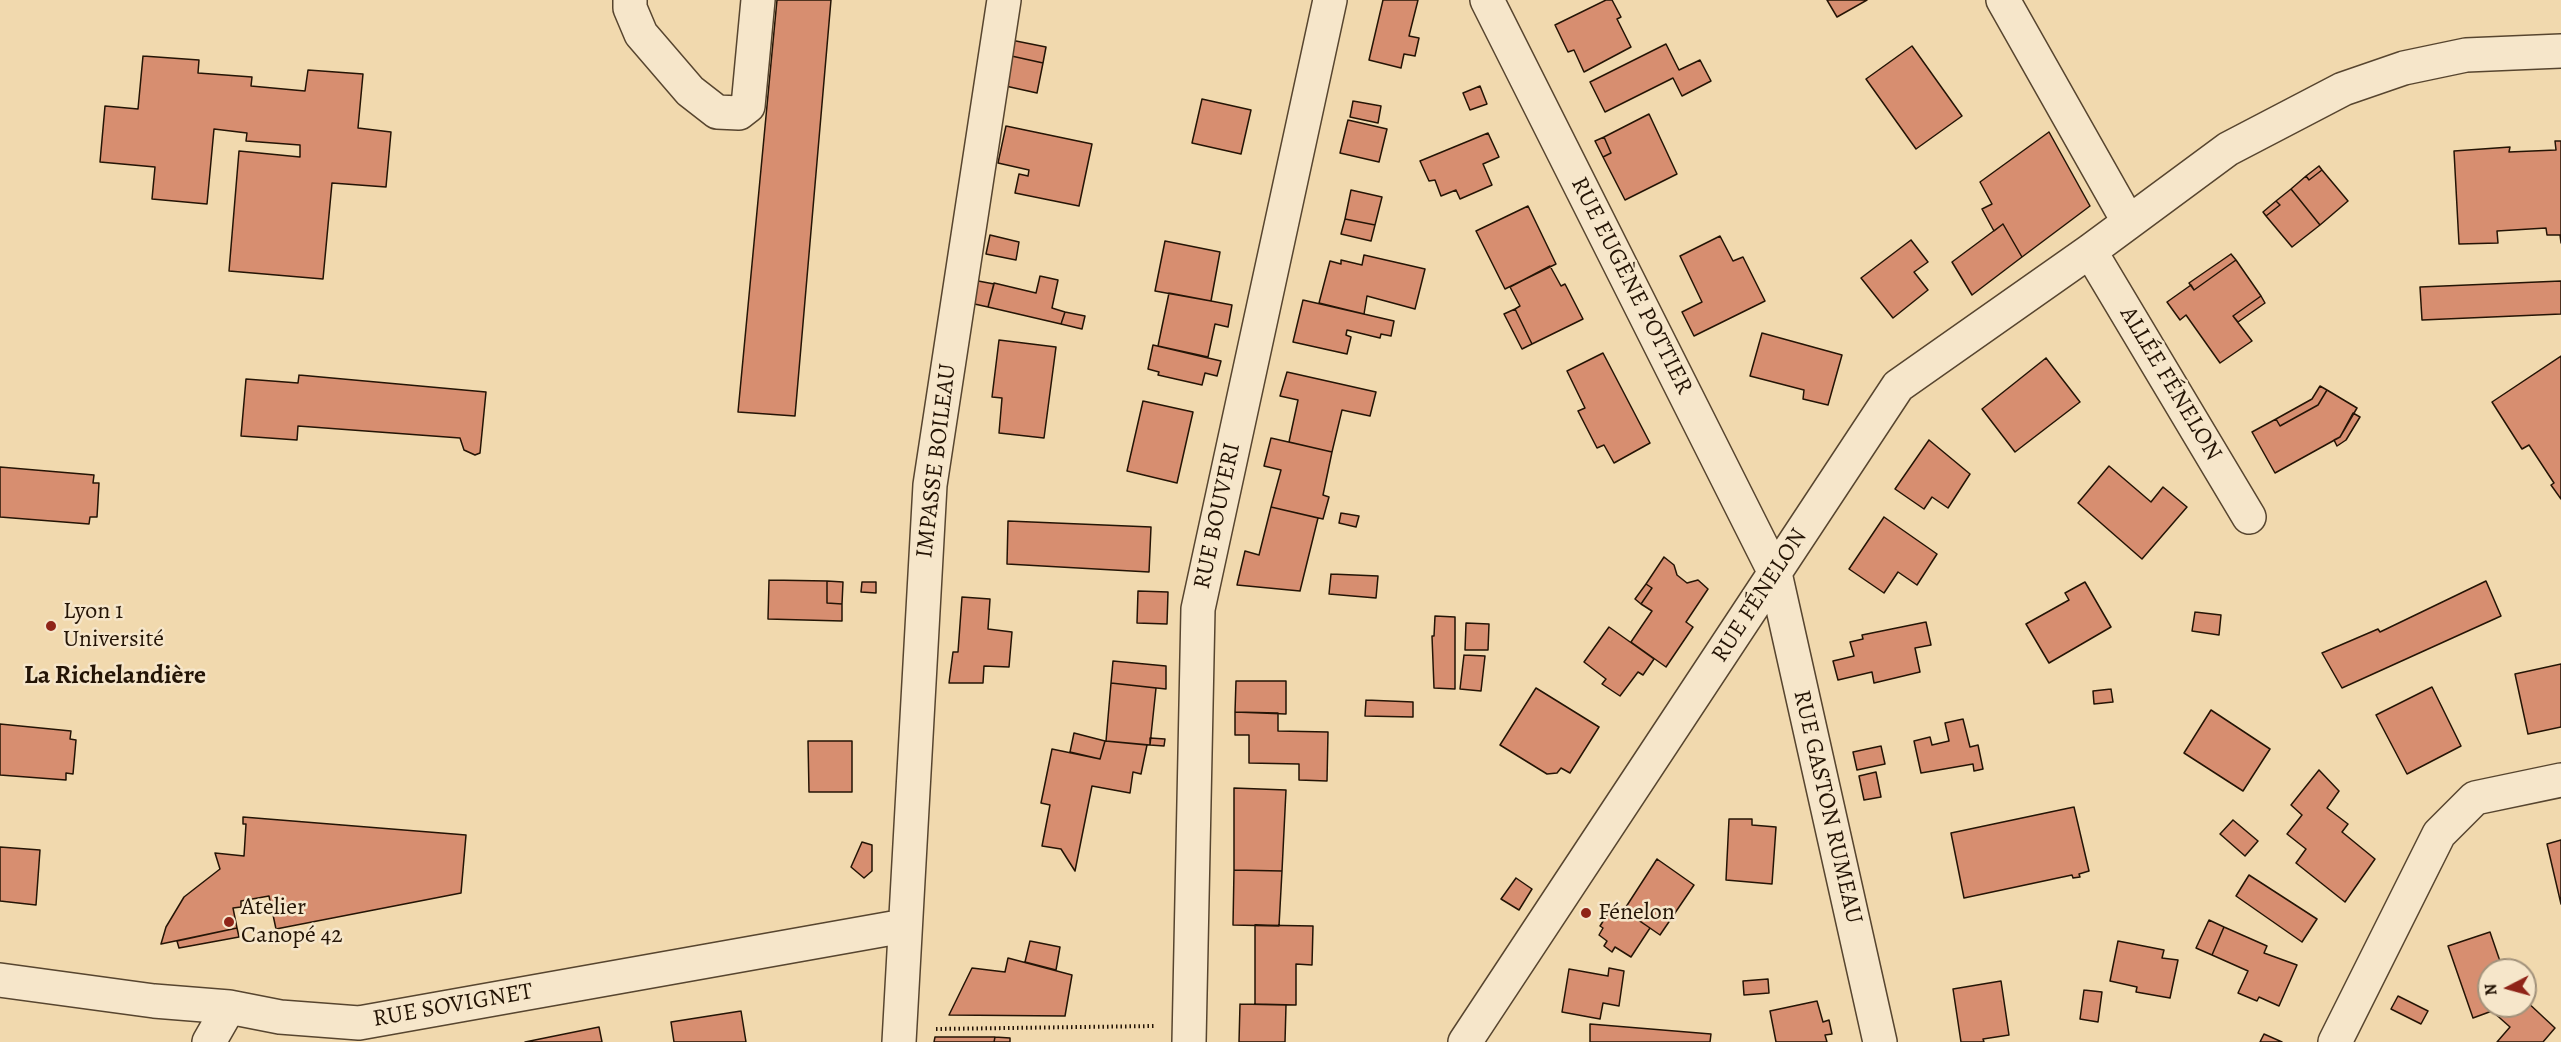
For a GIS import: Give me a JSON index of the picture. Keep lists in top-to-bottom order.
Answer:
{
  "streets": {
    "street": [
      "RUE EUGÈNE POTTIER",
      "ALLÉE FÉNELON",
      "IMPASSE BOILEAU",
      "RUE BOUVERI",
      "RUE FÉNELON",
      "RUE GASTON RUMEAU",
      "RUE SOVIGNET"
    ]
  },
  "crossings": [
    ["RUE EUGÈNE POTTIER", "RUE FÉNELON"],
    ["RUE EUGÈNE POTTIER", "RUE GASTON RUMEAU"],
    ["ALLÉE FÉNELON", "RUE FÉNELON"],
    ["IMPASSE BOILEAU", "RUE SOVIGNET"],
    ["RUE FÉNELON", "RUE GASTON RUMEAU"]
  ],
  "districts": ["La Richelandière"],
  "places": ["Lyon 1 Université", "Fénelon", "Atelier Canopé 42"],
  "north": "left"
}
